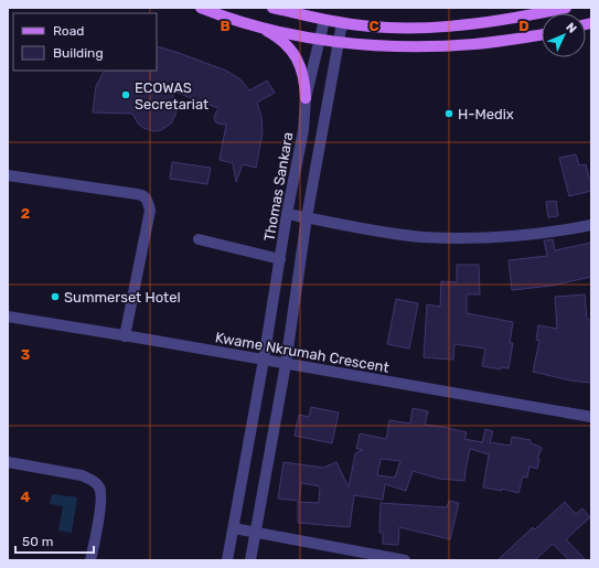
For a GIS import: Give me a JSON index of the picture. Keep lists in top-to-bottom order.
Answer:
{
  "streets": {
    "street": ["Thomas Sankara", "Kwame Nkrumah Crescent"]
  },
  "crossings": [
    ["Thomas Sankara", "Kwame Nkrumah Crescent"]
  ],
  "places": ["ECOWAS Secretariat", "H-Medix", "Summerset Hotel"],
  "legend": ["Road", "Building"],
  "scale_bar": "50 m",
  "north": "top right",
  "grid": {
    "columns": ["B", "C", "D"],
    "rows": ["2", "3", "4"]
  }
}
